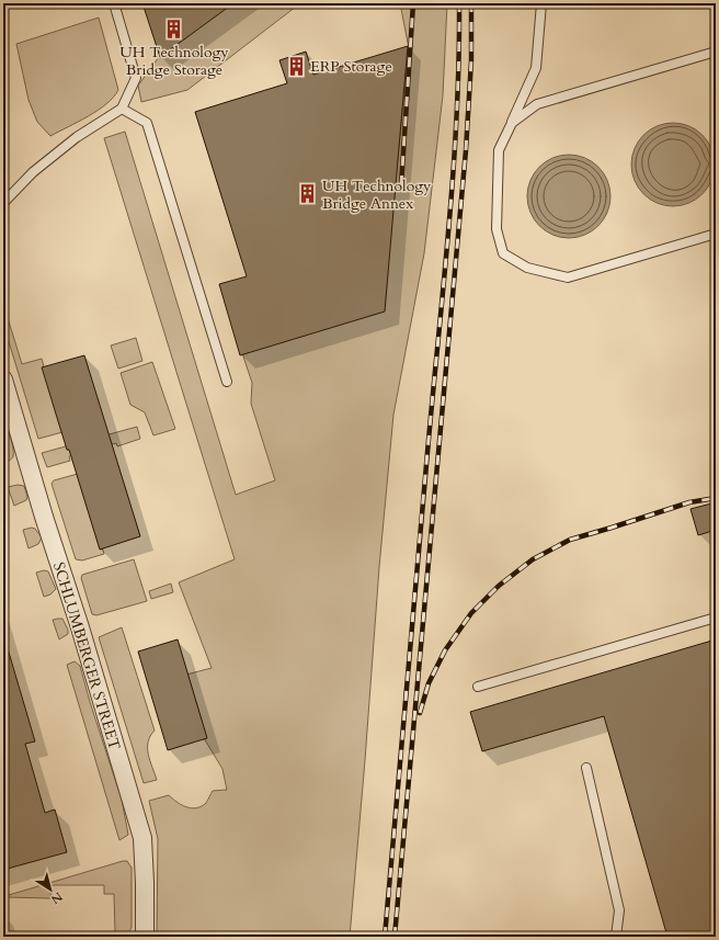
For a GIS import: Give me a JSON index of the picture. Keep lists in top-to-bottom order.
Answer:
{
  "streets": {
    "street": ["SCHLUMBERGER STREET"]
  },
  "places": {
    "building": ["UH Technology Bridge Storage", "ERP Storage", "UH Technology Bridge Annex"]
  },
  "north": "bottom right"
}
